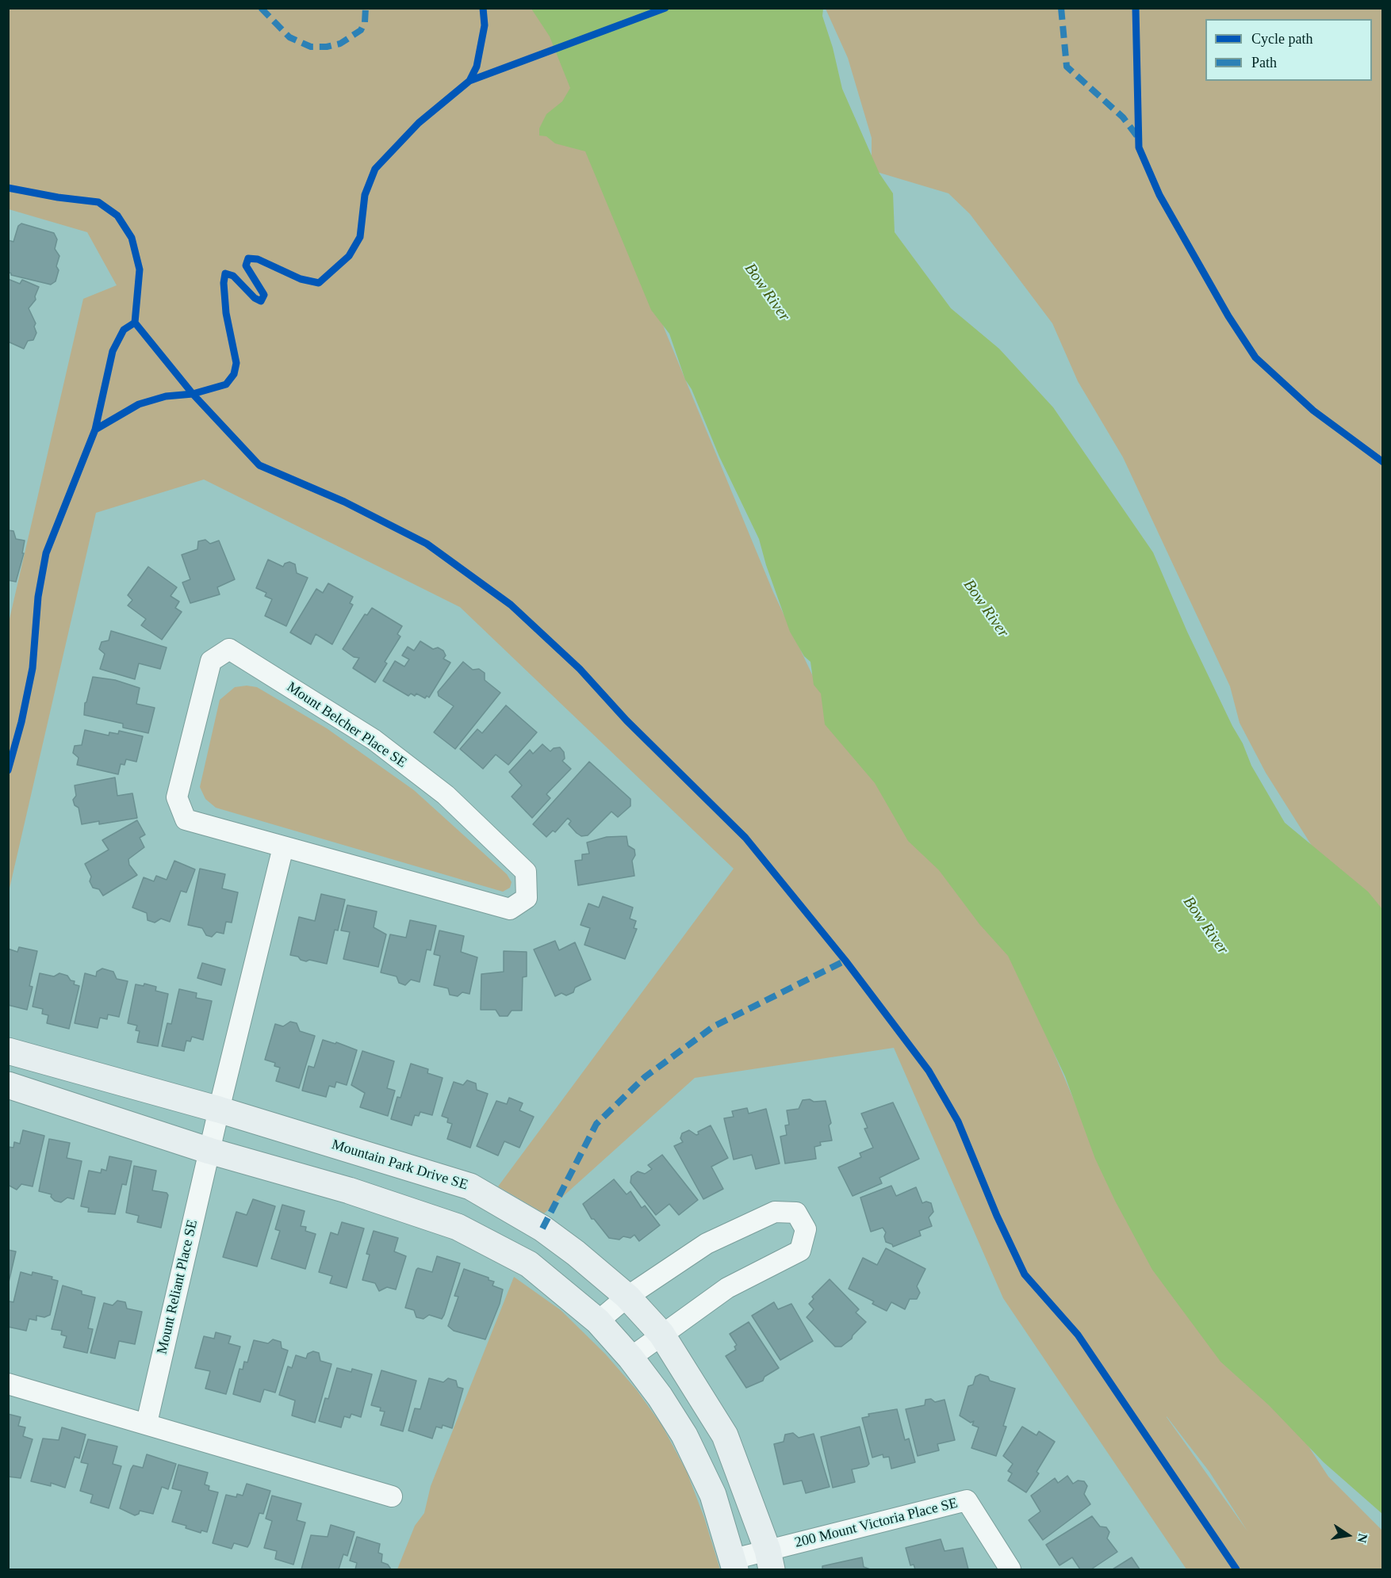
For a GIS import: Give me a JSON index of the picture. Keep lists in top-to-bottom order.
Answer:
{
  "streets": {
    "street": [
      "Mount Belcher Place SE",
      "Mountain Park Drive SE",
      "Mount Reliant Place SE",
      "200 Mount Victoria Place SE"
    ]
  },
  "crossings": [
    ["Mountain Park Drive SE", "Mount Reliant Place SE"],
    ["Mountain Park Drive SE", "200 Mount Victoria Place SE"]
  ],
  "water": ["Bow River"],
  "legend": ["Cycle path", "Path"],
  "north": "right"
}
